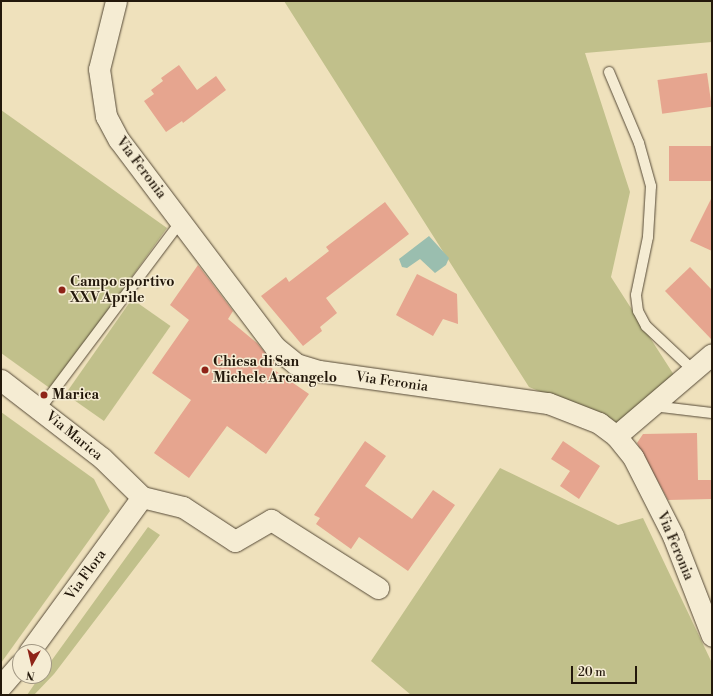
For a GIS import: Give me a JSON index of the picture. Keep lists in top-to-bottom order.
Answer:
{
  "streets": {
    "street": ["Via Feronia", "Via Marica", "Via Flora"]
  },
  "crossings": [
    ["Via Marica", "Via Flora"]
  ],
  "places": ["Campo sportivo XXV Aprile", "Chiesa di San Michele Arcangelo", "Marica"],
  "scale_bar": "20 m",
  "north": "bottom"
}
